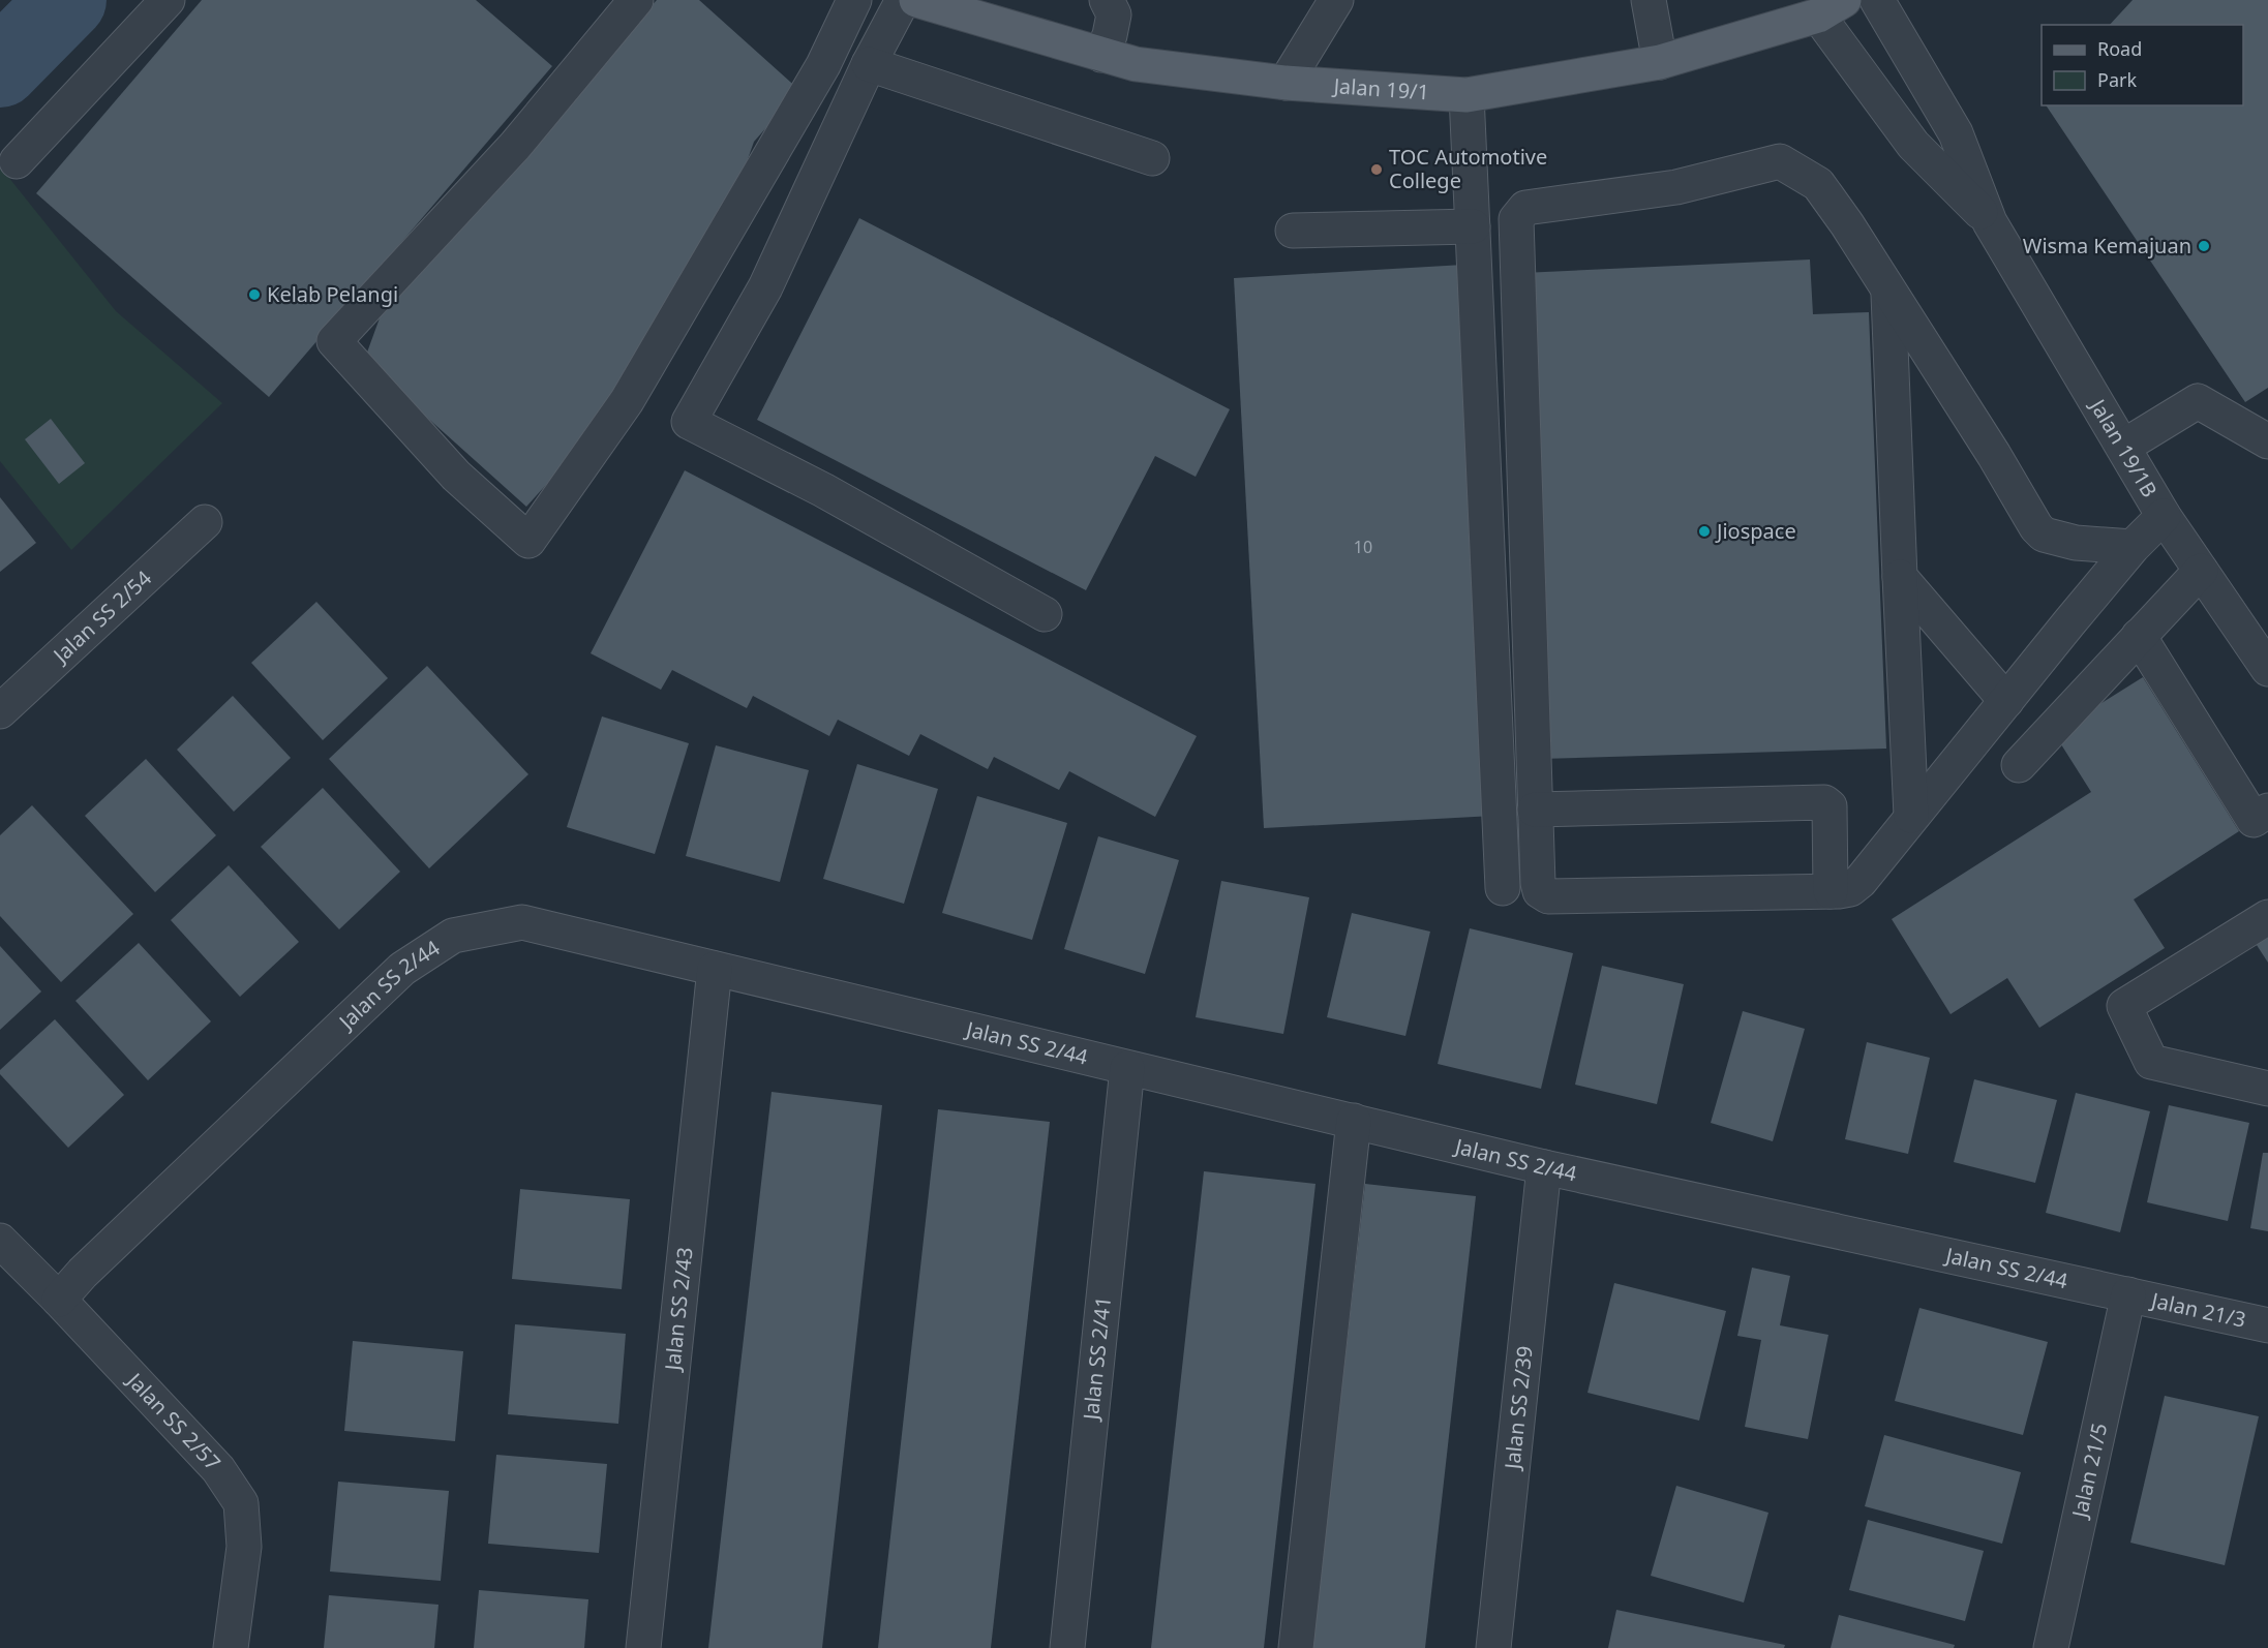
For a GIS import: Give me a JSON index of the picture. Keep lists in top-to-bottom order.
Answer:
{
  "streets": {
    "main road": ["Jalan 19/1"],
    "street": [
      "Jalan 19/1B",
      "Jalan SS 2/54",
      "Jalan SS 2/44",
      "Jalan SS 2/43",
      "Jalan 21/3",
      "Jalan SS 2/41",
      "Jalan SS 2/39",
      "Jalan SS 2/57",
      "Jalan 21/5"
    ]
  },
  "crossings": [
    ["Jalan 19/1", "Jalan 19/1B"],
    ["Jalan SS 2/44", "Jalan SS 2/43"],
    ["Jalan SS 2/44", "Jalan 21/3"],
    ["Jalan SS 2/44", "Jalan SS 2/41"],
    ["Jalan SS 2/44", "Jalan SS 2/39"],
    ["Jalan SS 2/44", "Jalan SS 2/57"],
    ["Jalan SS 2/44", "Jalan 21/5"],
    ["Jalan 21/3", "Jalan 21/5"]
  ],
  "places": [
    "TOC Automotive College",
    "Wisma Kemajuan",
    "Kelab Pelangi",
    "Jiospace"
  ],
  "house_numbers": ["10"],
  "legend": ["Road", "Park"]
}
